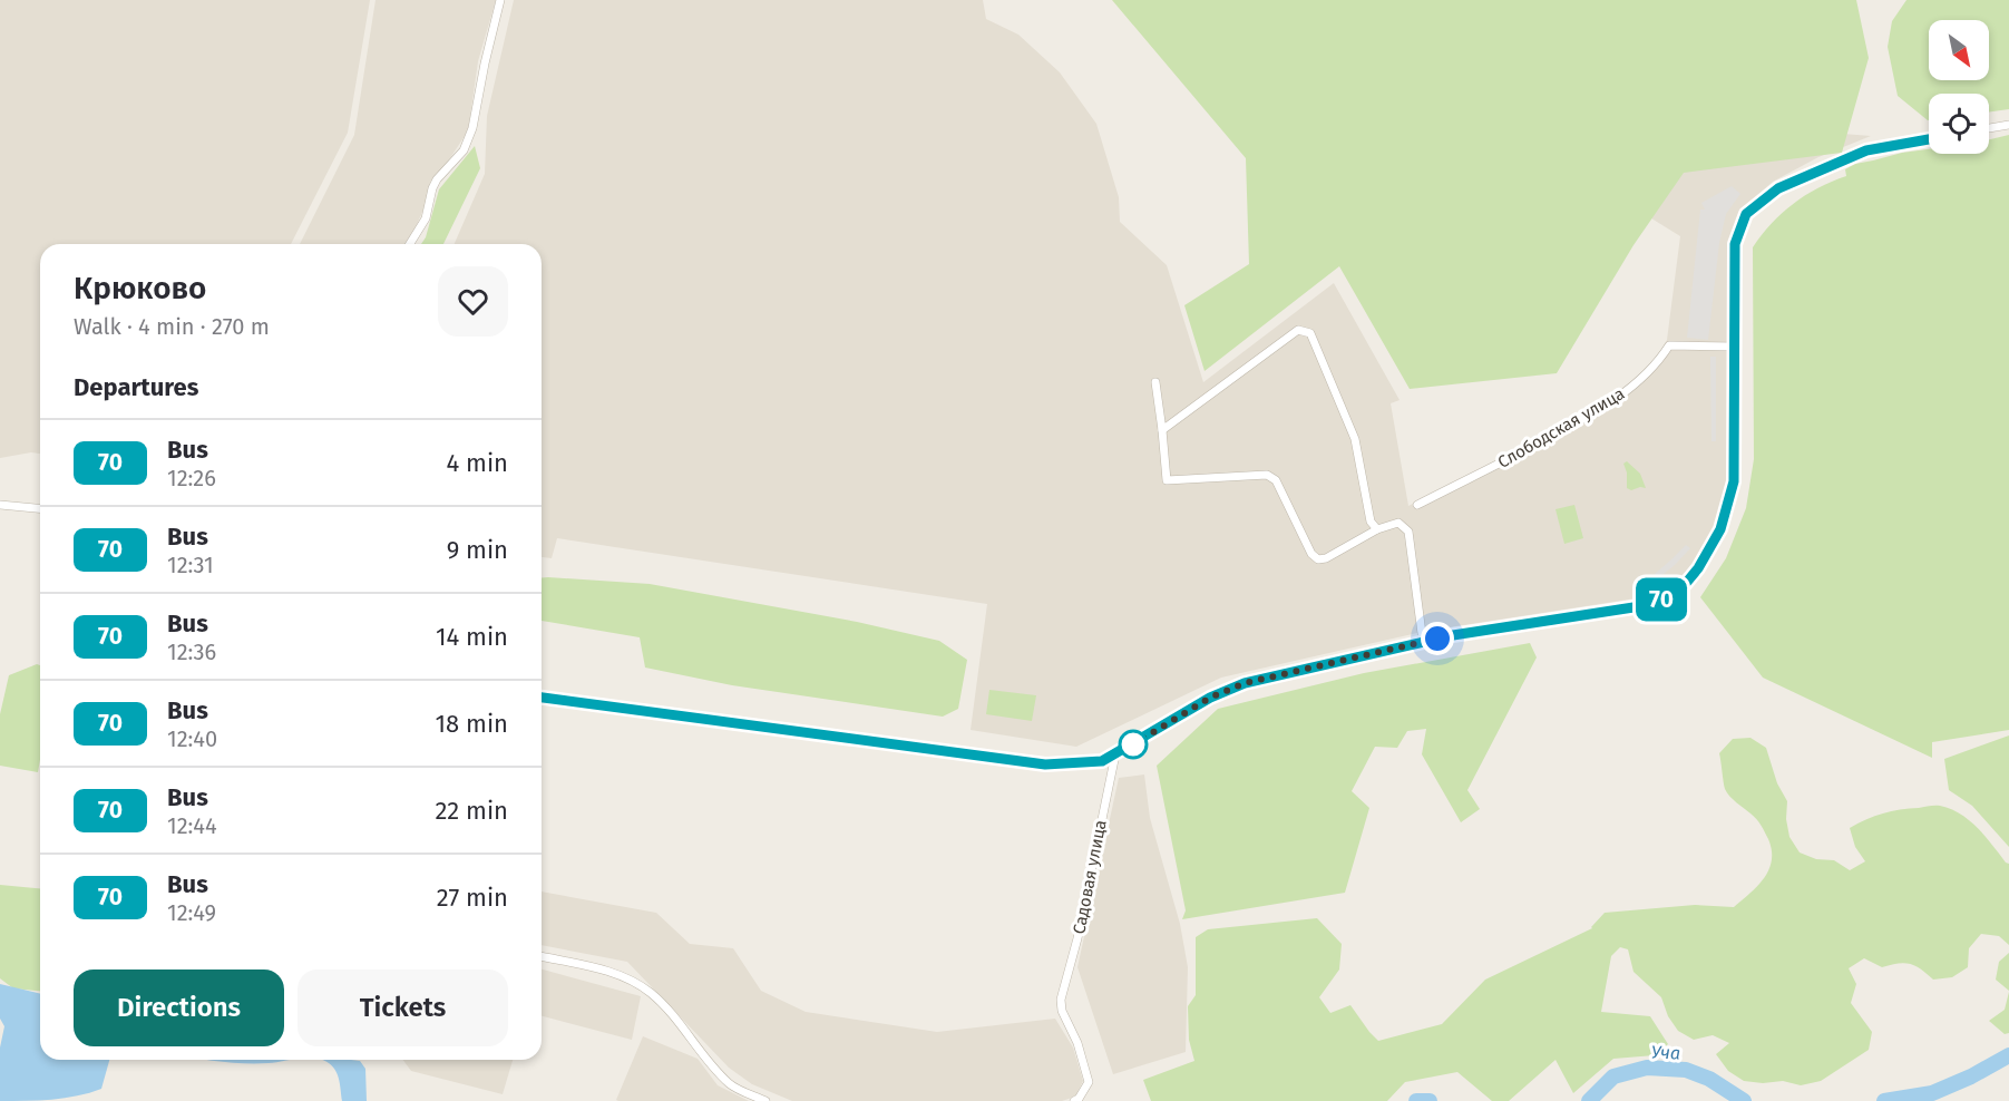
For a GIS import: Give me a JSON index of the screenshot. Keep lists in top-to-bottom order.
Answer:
{
  "streets": {
    "street": ["Слободская улица", "Садовая улица"]
  },
  "water": ["Уча"],
  "lines": ["bus line 70"],
  "north": "bottom right",
  "page": {
    "on_map": "70",
    "heading": [
      ["Крюково", "Walk · 4 min · 270 m"],
      "Departures"
    ],
    "list": [
      {
        "mark": "70",
        "name": "Bus",
        "note": "12:26",
        "value": "4 min"
      },
      {
        "mark": "70",
        "name": "Bus",
        "note": "12:31",
        "value": "9 min"
      },
      {
        "mark": "70",
        "name": "Bus",
        "note": "12:36",
        "value": "14 min"
      },
      {
        "mark": "70",
        "name": "Bus",
        "note": "12:40",
        "value": "18 min"
      },
      {
        "mark": "70",
        "name": "Bus",
        "note": "12:44",
        "value": "22 min"
      },
      {
        "mark": "70",
        "name": "Bus",
        "note": "12:49",
        "value": "27 min"
      }
    ],
    "buttons": ["Directions", "Tickets"]
  }
}
